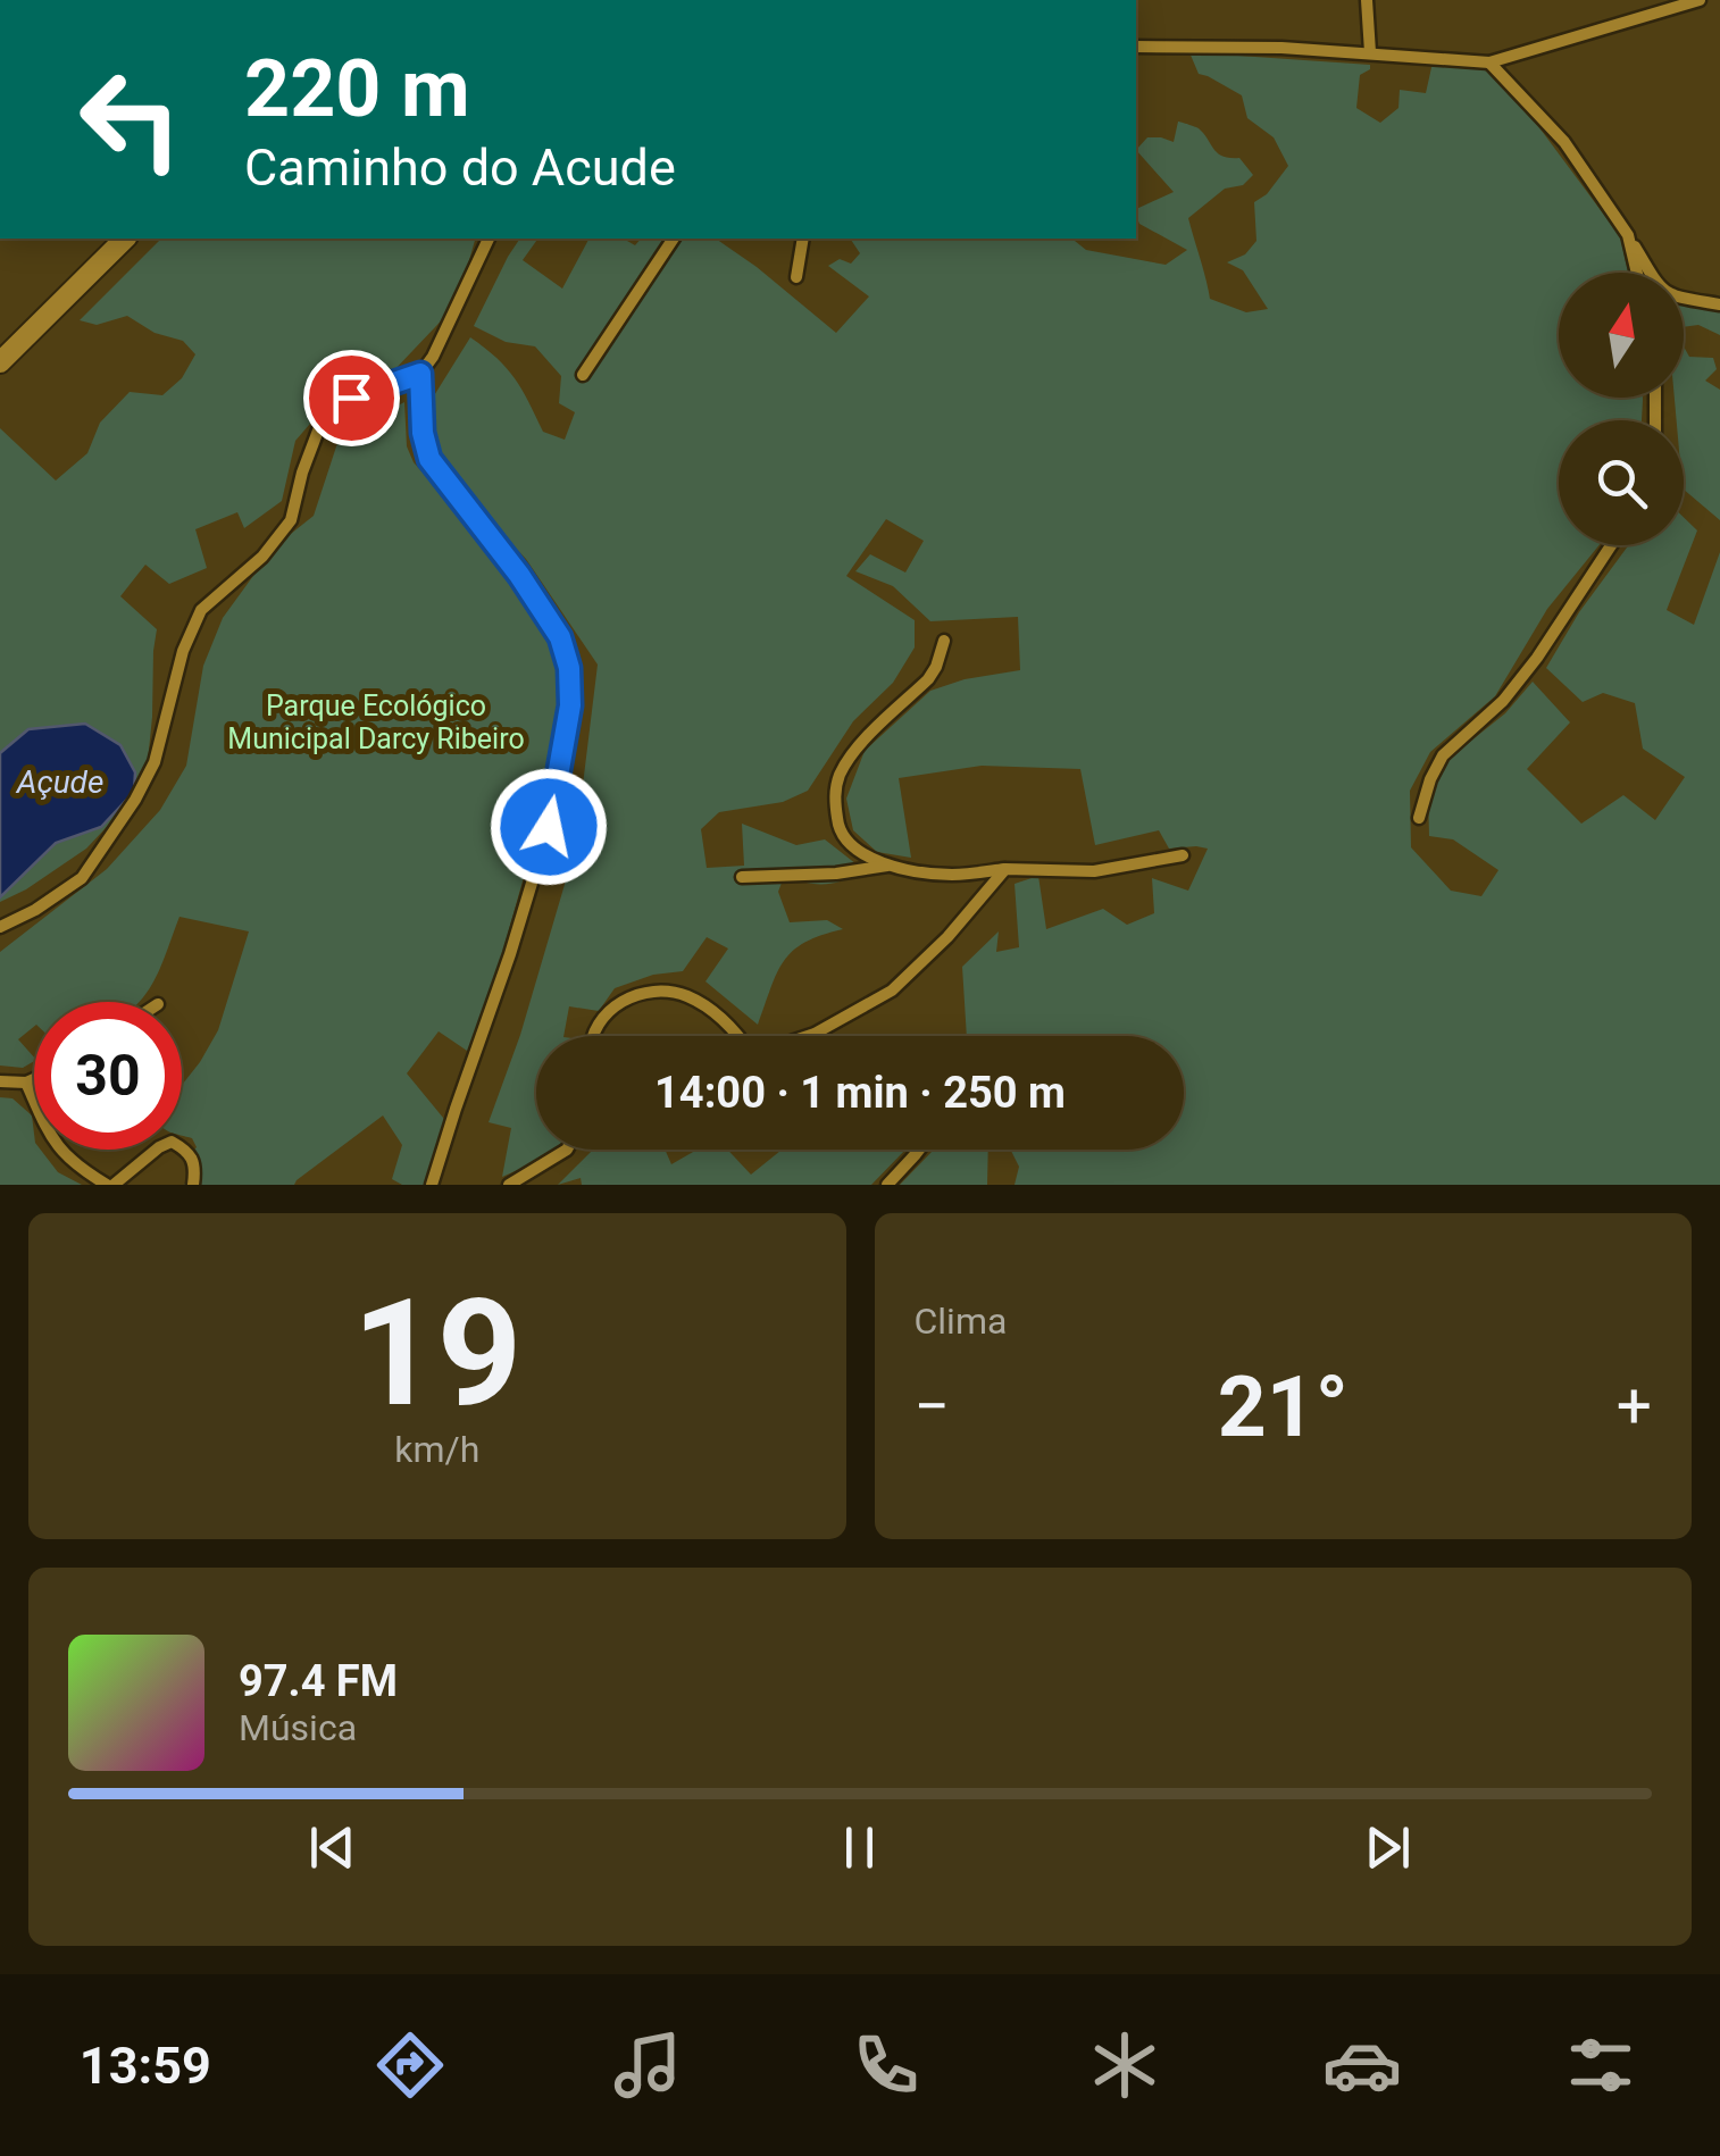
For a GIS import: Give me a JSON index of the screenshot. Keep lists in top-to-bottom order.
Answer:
{
  "water": ["Açude"],
  "parks": ["Parque Ecológico Municipal Darcy Ribeiro"],
  "north": "top",
  "page": {
    "turn": ["220 m", "Caminho do Acude"],
    "limit": "30",
    "trip": "14:00 · 1 min · 250 m",
    "tile": [
      ["19", "km/h"],
      "Clima"
    ],
    "heat": ["−", "21°", "+"],
    "song": ["97.4 FM", "Música"],
    "tabs": "13:59"
  }
}
